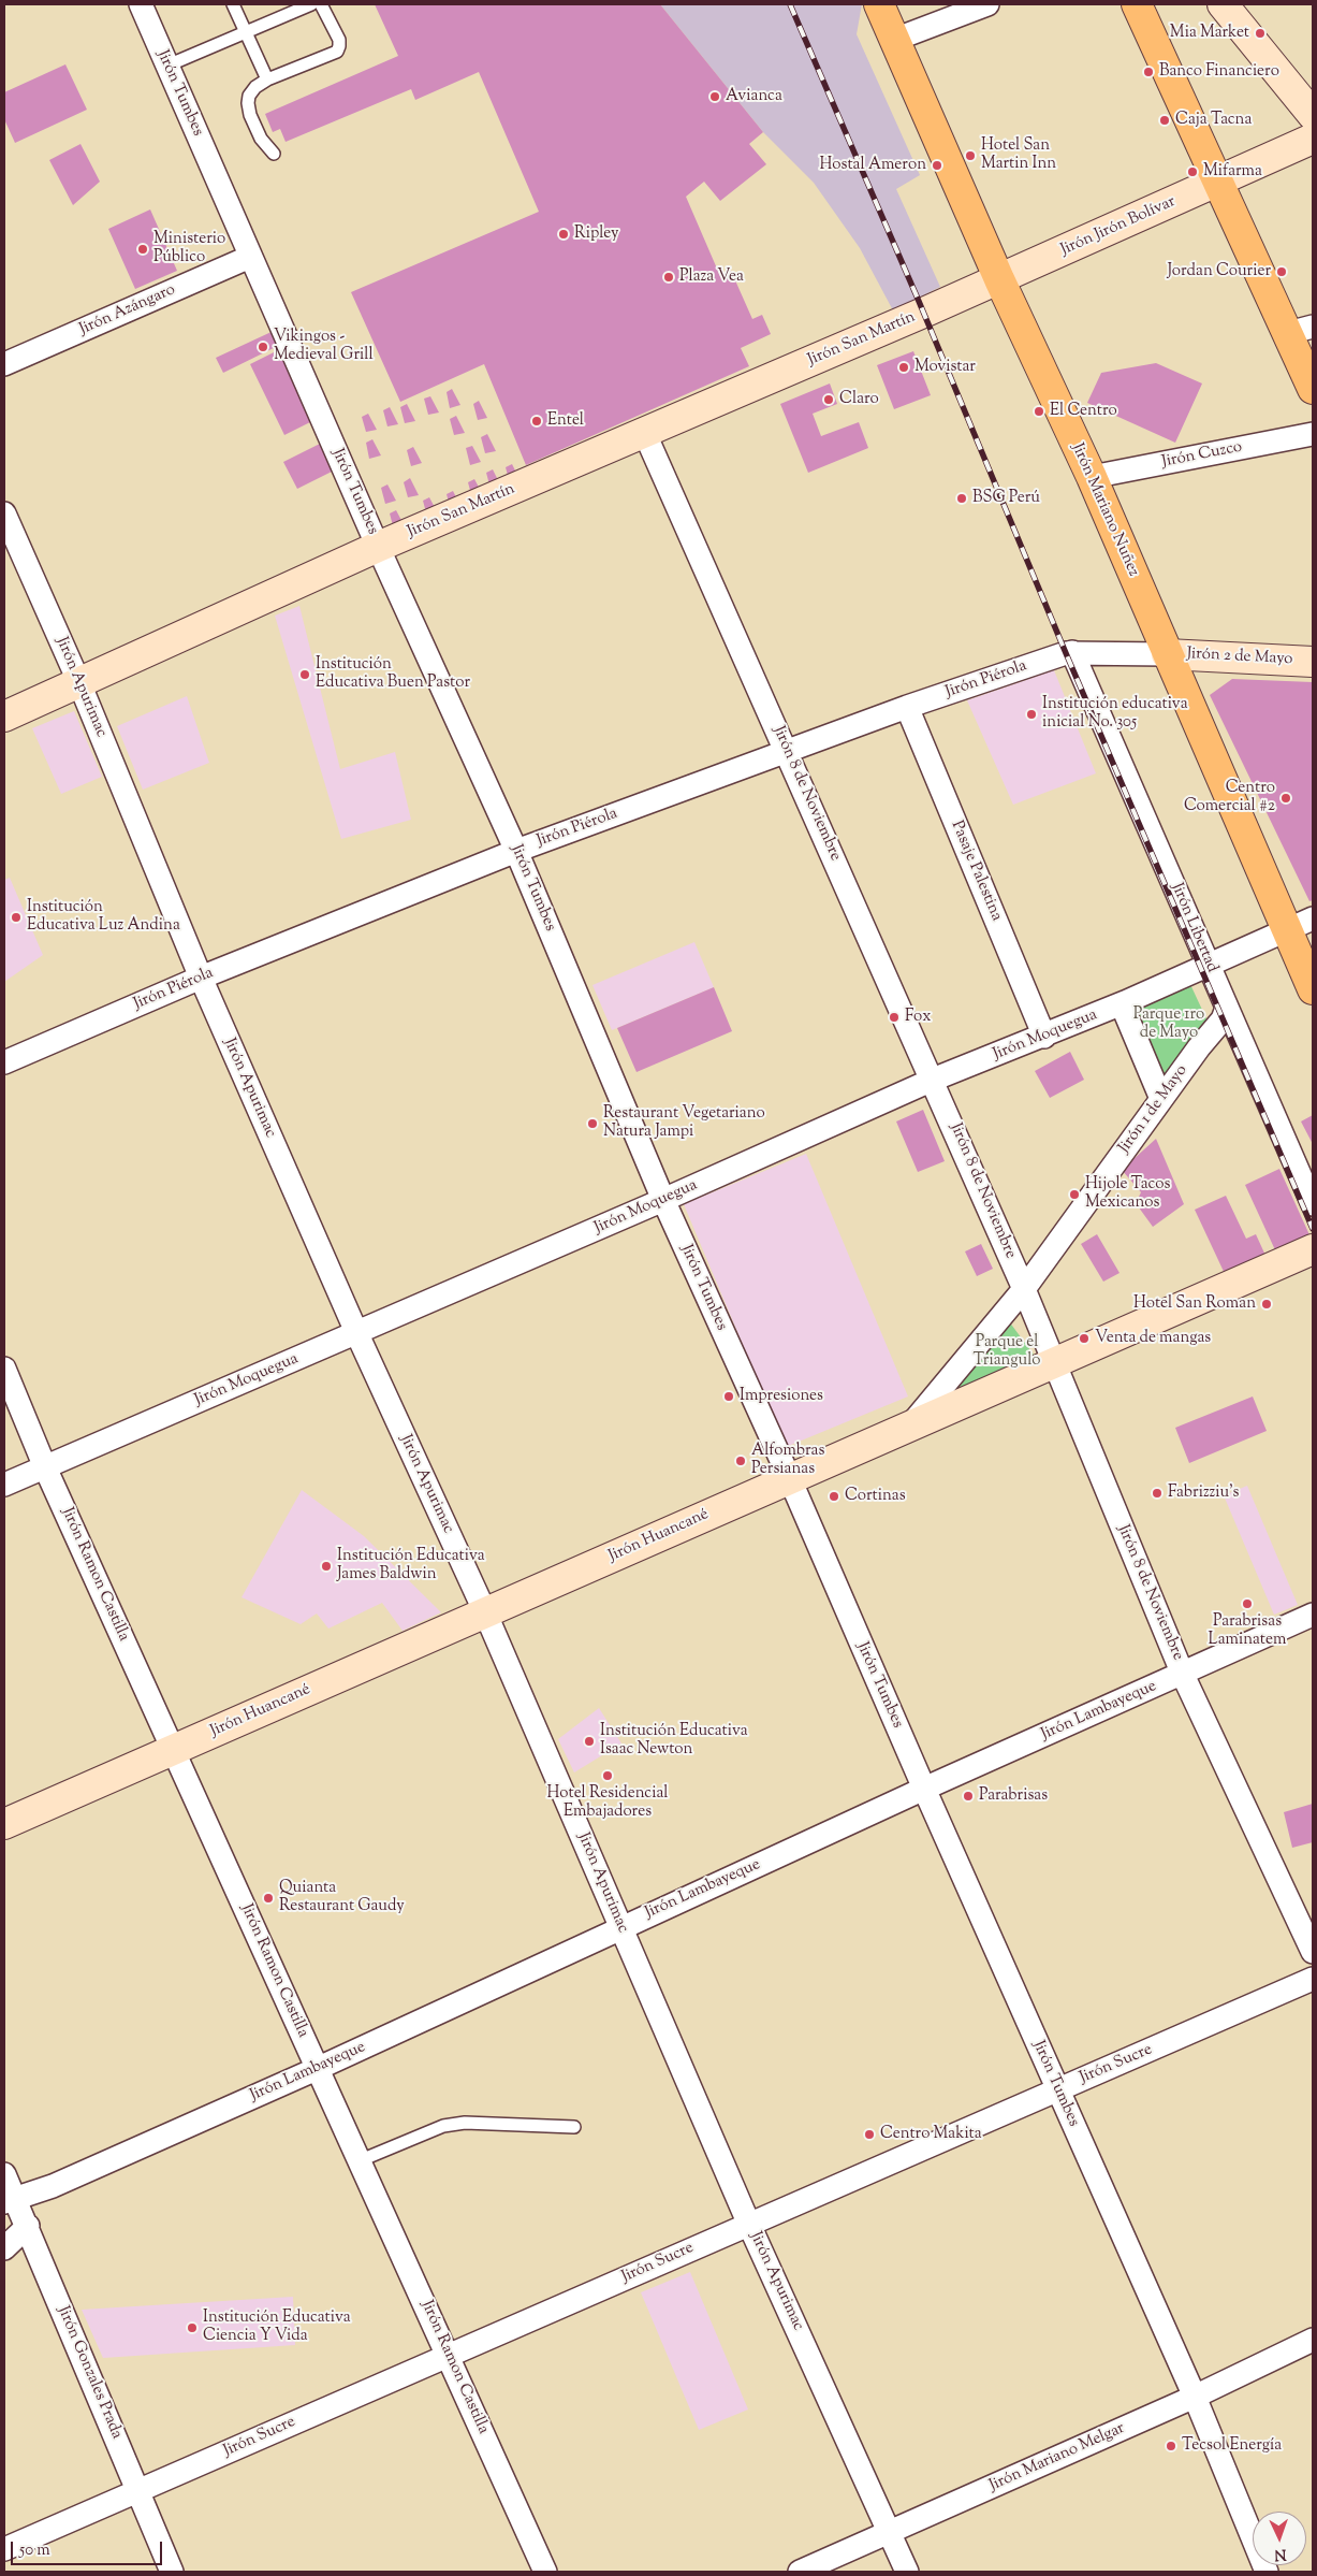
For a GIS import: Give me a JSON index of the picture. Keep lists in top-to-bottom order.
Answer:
{
  "streets": {
    "main road": ["Jirón Mariano Nuñez"],
    "street": [
      "Jirón Tumbes",
      "Jirón Jirón Bolívar",
      "Jirón Azángaro",
      "Jirón San Martín",
      "Jirón Cuzco",
      "Jirón 2 de Mayo",
      "Jirón Piérola",
      "Jirón Apurimac",
      "Jirón 8 de Noviembre",
      "Pasaje Palestina",
      "Jirón Libertad",
      "Jirón Moquegua",
      "Jirón 1 de Mayo",
      "Jirón Huancané",
      "Jirón Ramon Castilla",
      "Jirón Lambayeque",
      "Jirón Sucre",
      "Jirón Gonzales Prada",
      "Jirón Mariano Melgar"
    ]
  },
  "crossings": [
    ["Jirón Tumbes", "Jirón Azángaro"],
    ["Jirón Tumbes", "Jirón San Martín"],
    ["Jirón Tumbes", "Jirón Piérola"],
    ["Jirón Tumbes", "Jirón Moquegua"],
    ["Jirón Tumbes", "Jirón Huancané"],
    ["Jirón Tumbes", "Jirón Lambayeque"],
    ["Jirón Tumbes", "Jirón Sucre"],
    ["Jirón Tumbes", "Jirón Mariano Melgar"],
    ["Jirón Jirón Bolívar", "Jirón San Martín"],
    ["Jirón Jirón Bolívar", "Jirón Mariano Nuñez"],
    ["Jirón San Martín", "Jirón Apurimac"],
    ["Jirón San Martín", "Jirón 8 de Noviembre"],
    ["Jirón Cuzco", "Jirón Mariano Nuñez"],
    ["Jirón Mariano Nuñez", "Jirón 2 de Mayo"],
    ["Jirón Mariano Nuñez", "Jirón Piérola"],
    ["Jirón Mariano Nuñez", "Jirón Moquegua"],
    ["Jirón 2 de Mayo", "Jirón Piérola"],
    ["Jirón Piérola", "Jirón Apurimac"],
    ["Jirón Piérola", "Jirón 8 de Noviembre"],
    ["Jirón Piérola", "Pasaje Palestina"],
    ["Jirón Piérola", "Jirón Libertad"],
    ["Jirón Apurimac", "Jirón Moquegua"],
    ["Jirón Apurimac", "Jirón Huancané"],
    ["Jirón Apurimac", "Jirón Lambayeque"],
    ["Jirón Apurimac", "Jirón Sucre"],
    ["Jirón Apurimac", "Jirón Mariano Melgar"],
    ["Jirón 8 de Noviembre", "Jirón Moquegua"],
    ["Jirón 8 de Noviembre", "Jirón 1 de Mayo"],
    ["Jirón 8 de Noviembre", "Jirón Huancané"],
    ["Jirón 8 de Noviembre", "Jirón Lambayeque"],
    ["Pasaje Palestina", "Jirón Moquegua"],
    ["Jirón Libertad", "Jirón Moquegua"],
    ["Jirón Libertad", "Jirón 1 de Mayo"],
    ["Jirón Moquegua", "Jirón Ramon Castilla"],
    ["Jirón 1 de Mayo", "Jirón Huancané"],
    ["Jirón Huancané", "Jirón Ramon Castilla"],
    ["Jirón Ramon Castilla", "Jirón Lambayeque"],
    ["Jirón Ramon Castilla", "Jirón Sucre"],
    ["Jirón Lambayeque", "Jirón Gonzales Prada"],
    ["Jirón Sucre", "Jirón Gonzales Prada"]
  ],
  "parks": ["Parque 1ro de Mayo", "Parque el Triangulo"],
  "places": [
    "Mia Market",
    "Banco Financiero",
    "Avianca",
    "Caja Tacna",
    "Hotel San Martin Inn",
    "Hostal Ameron",
    "Mifarma",
    "Ripley",
    "Ministerio Público",
    "Jordan Courier",
    "Plaza Vea",
    "Vikingos - Medieval Grill",
    "Movistar",
    "Claro",
    "El Centro",
    "Entel",
    "BSG Perú",
    "Institución Educativa Buen Pastor",
    "Institución educativa inicial No. 305",
    "Centro Comercial #2",
    "Institución Educativa Luz Andina",
    "Fox",
    "Restaurant Vegetariano Natura Jampi",
    "Hijole Tacos Mexicanos",
    "Hotel San Roman",
    "Venta de mangas",
    "Impresiones",
    "Alfombras Persianas",
    "Fabrizziu's",
    "Cortinas",
    "Institución Educativa James Baldwin",
    "Parabrisas Laminatem",
    "Institución Educativa Isaac Newton",
    "Hotel Residencial Embajadores",
    "Parabrisas",
    "Quianta Restaurant Gaudy",
    "Centro Makita",
    "Institución Educativa Ciencia Y Vida",
    "Tecsol Energía"
  ],
  "scale_bar": "50 m",
  "north": "bottom"
}
